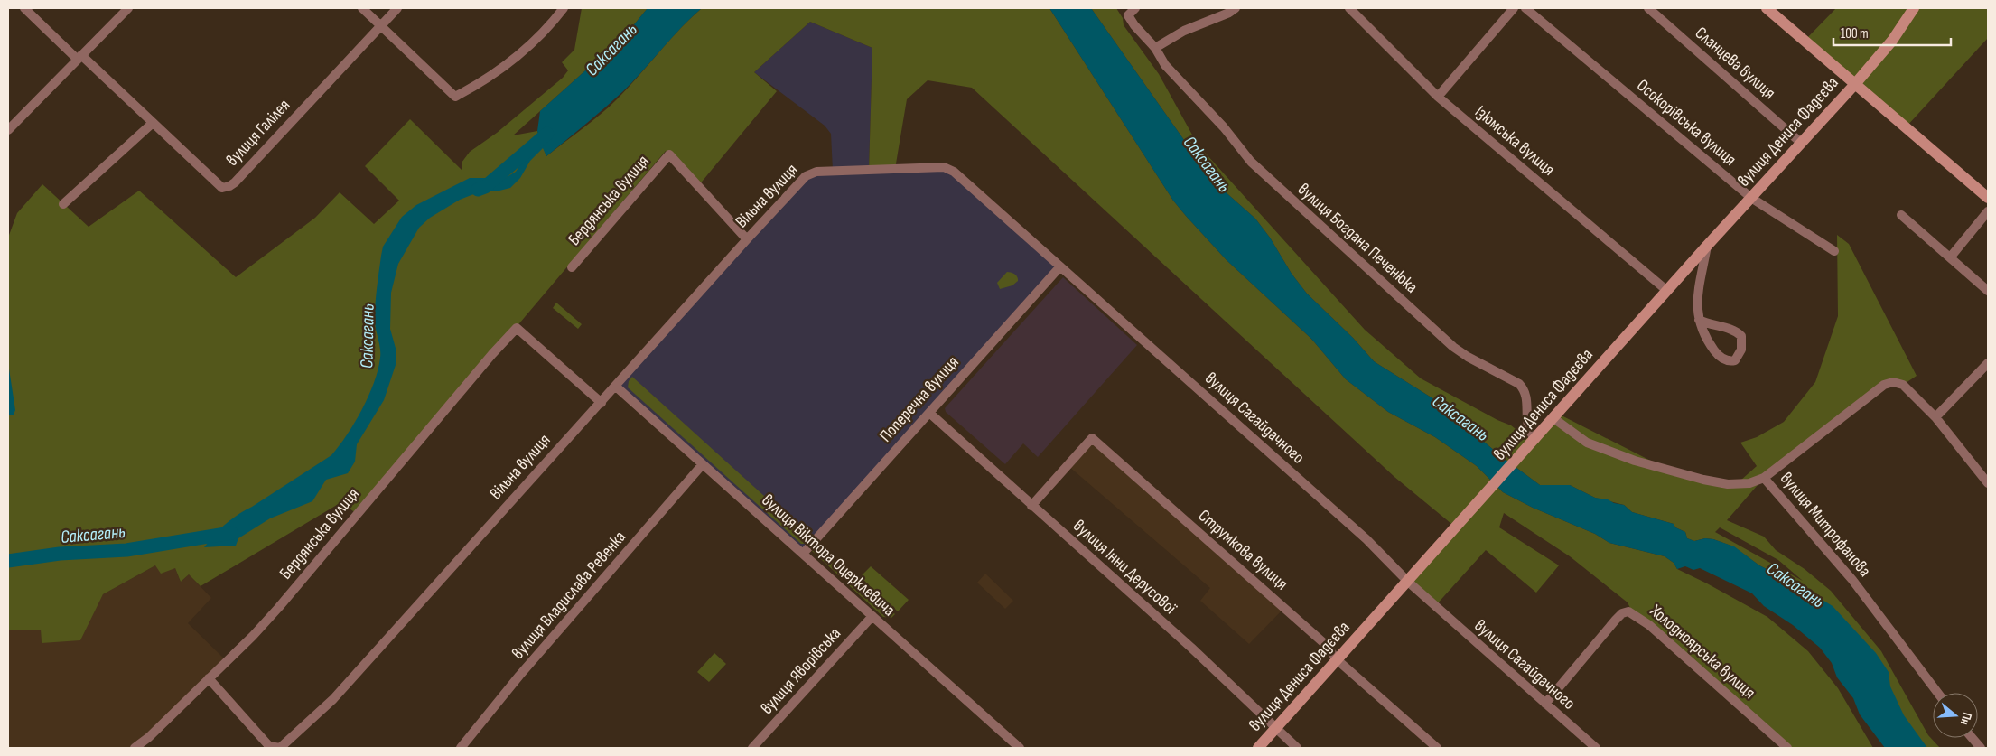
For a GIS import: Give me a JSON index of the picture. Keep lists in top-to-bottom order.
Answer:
{
  "streets": {
    "street": [
      "Сланцева вулиця",
      "Осокорівська вулиця",
      "вулиця Дениса Фадєєва",
      "вулиця Галілея",
      "Ізюмська вулиця",
      "Вільна вулиця",
      "Бердянська вулиця",
      "вулиця Богдана Печенюка",
      "Поперечна вулиця",
      "вулиця Сагайдачного",
      "вулиця Митрофанова",
      "Струмкова вулиця",
      "вулиця Віктора Оцерклевича",
      "вулиця Інни Дерусової",
      "вулиця Владислава Ревенка",
      "Холодноярська вулиця",
      "вулиця Яворівська"
    ]
  },
  "crossings": [
    ["Сланцева вулиця", "вулиця Дениса Фадєєва"],
    ["Осокорівська вулиця", "вулиця Дениса Фадєєва"],
    ["вулиця Дениса Фадєєва", "Ізюмська вулиця"],
    ["вулиця Дениса Фадєєва", "вулиця Богдана Печенюка"],
    ["вулиця Дениса Фадєєва", "вулиця Сагайдачного"],
    ["вулиця Дениса Фадєєва", "Струмкова вулиця"],
    ["вулиця Дениса Фадєєва", "вулиця Інни Дерусової"],
    ["Вільна вулиця", "Бердянська вулиця"],
    ["Вільна вулиця", "вулиця Сагайдачного"],
    ["Вільна вулиця", "вулиця Віктора Оцерклевича"],
    ["Поперечна вулиця", "вулиця Сагайдачного"],
    ["Поперечна вулиця", "вулиця Віктора Оцерклевича"],
    ["Поперечна вулиця", "вулиця Інни Дерусової"],
    ["вулиця Сагайдачного", "Холодноярська вулиця"],
    ["Струмкова вулиця", "вулиця Інни Дерусової"],
    ["вулиця Віктора Оцерклевича", "вулиця Владислава Ревенка"],
    ["вулиця Віктора Оцерклевича", "вулиця Яворівська"]
  ],
  "water": ["Саксагань"],
  "scale_bar": "100 m",
  "north": "right"
}
